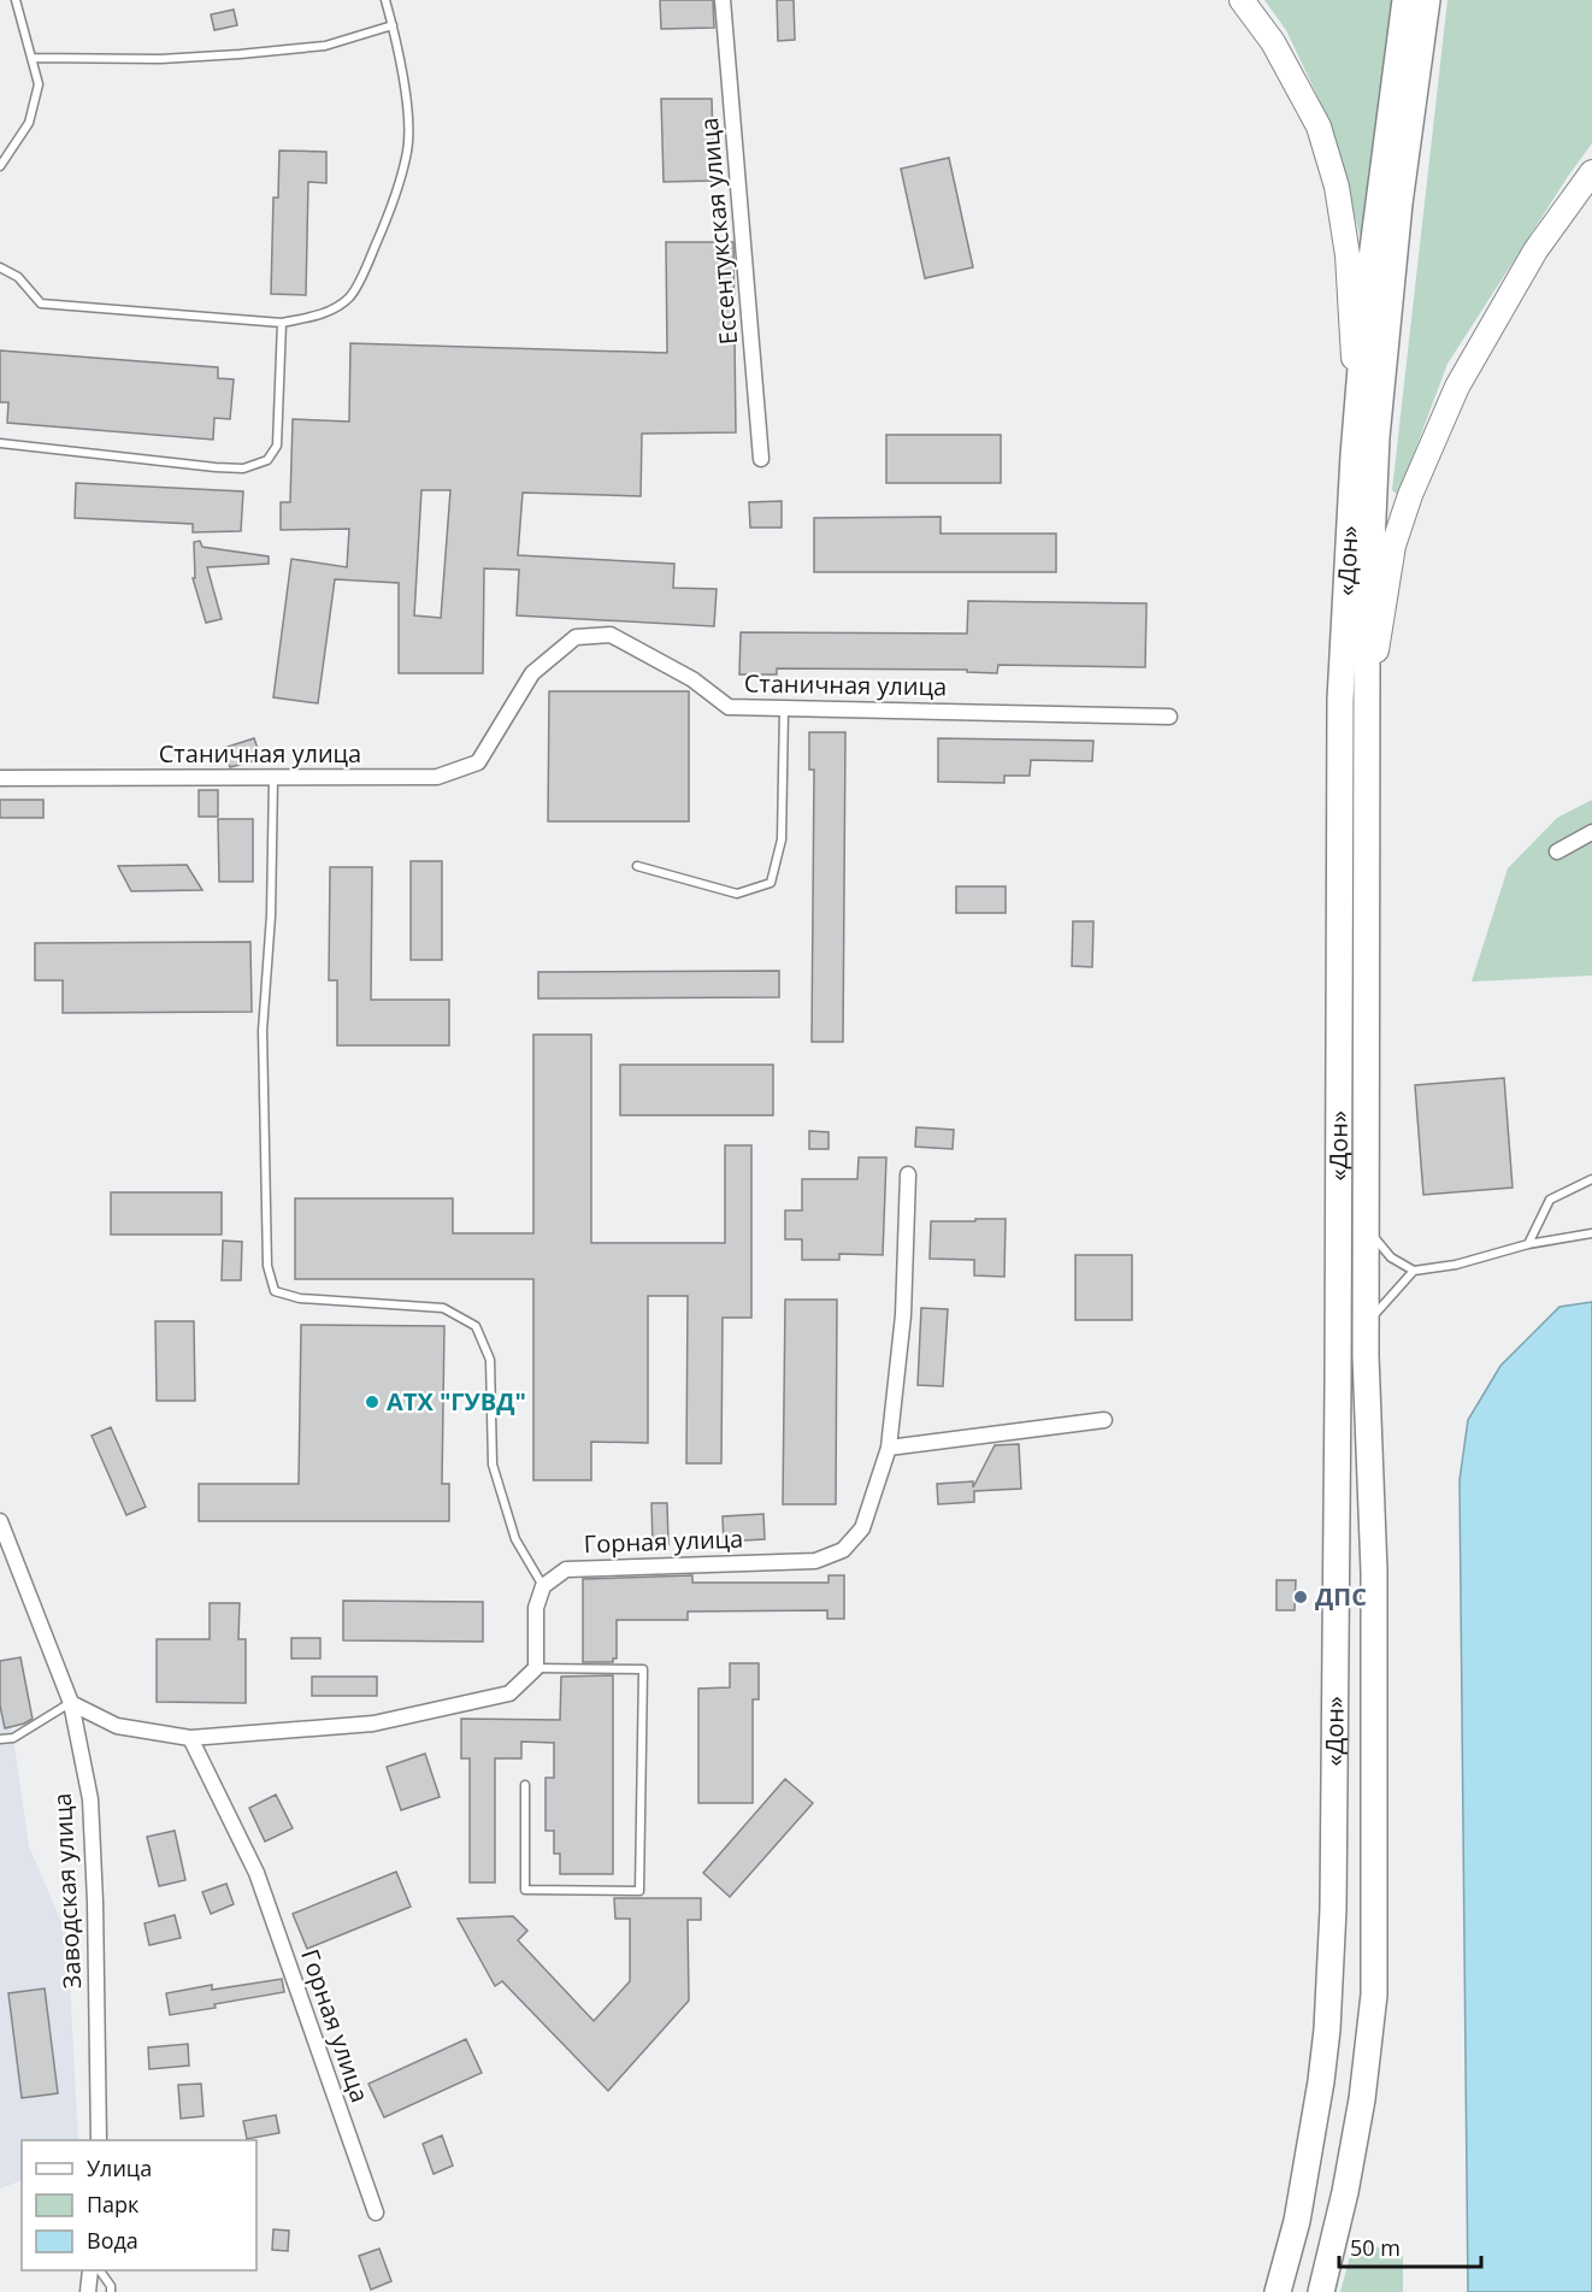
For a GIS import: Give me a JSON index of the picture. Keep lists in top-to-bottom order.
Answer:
{
  "streets": {
    "highway": ["«Дон»"],
    "street": [
      "Ессентукская улица",
      "Станичная улица",
      "Горная улица",
      "Заводская улица"
    ]
  },
  "places": ["АТХ \"ГУВД\"", "ДПС"],
  "legend": ["Улица", "Парк", "Вода"],
  "scale_bar": "50 m"
}
